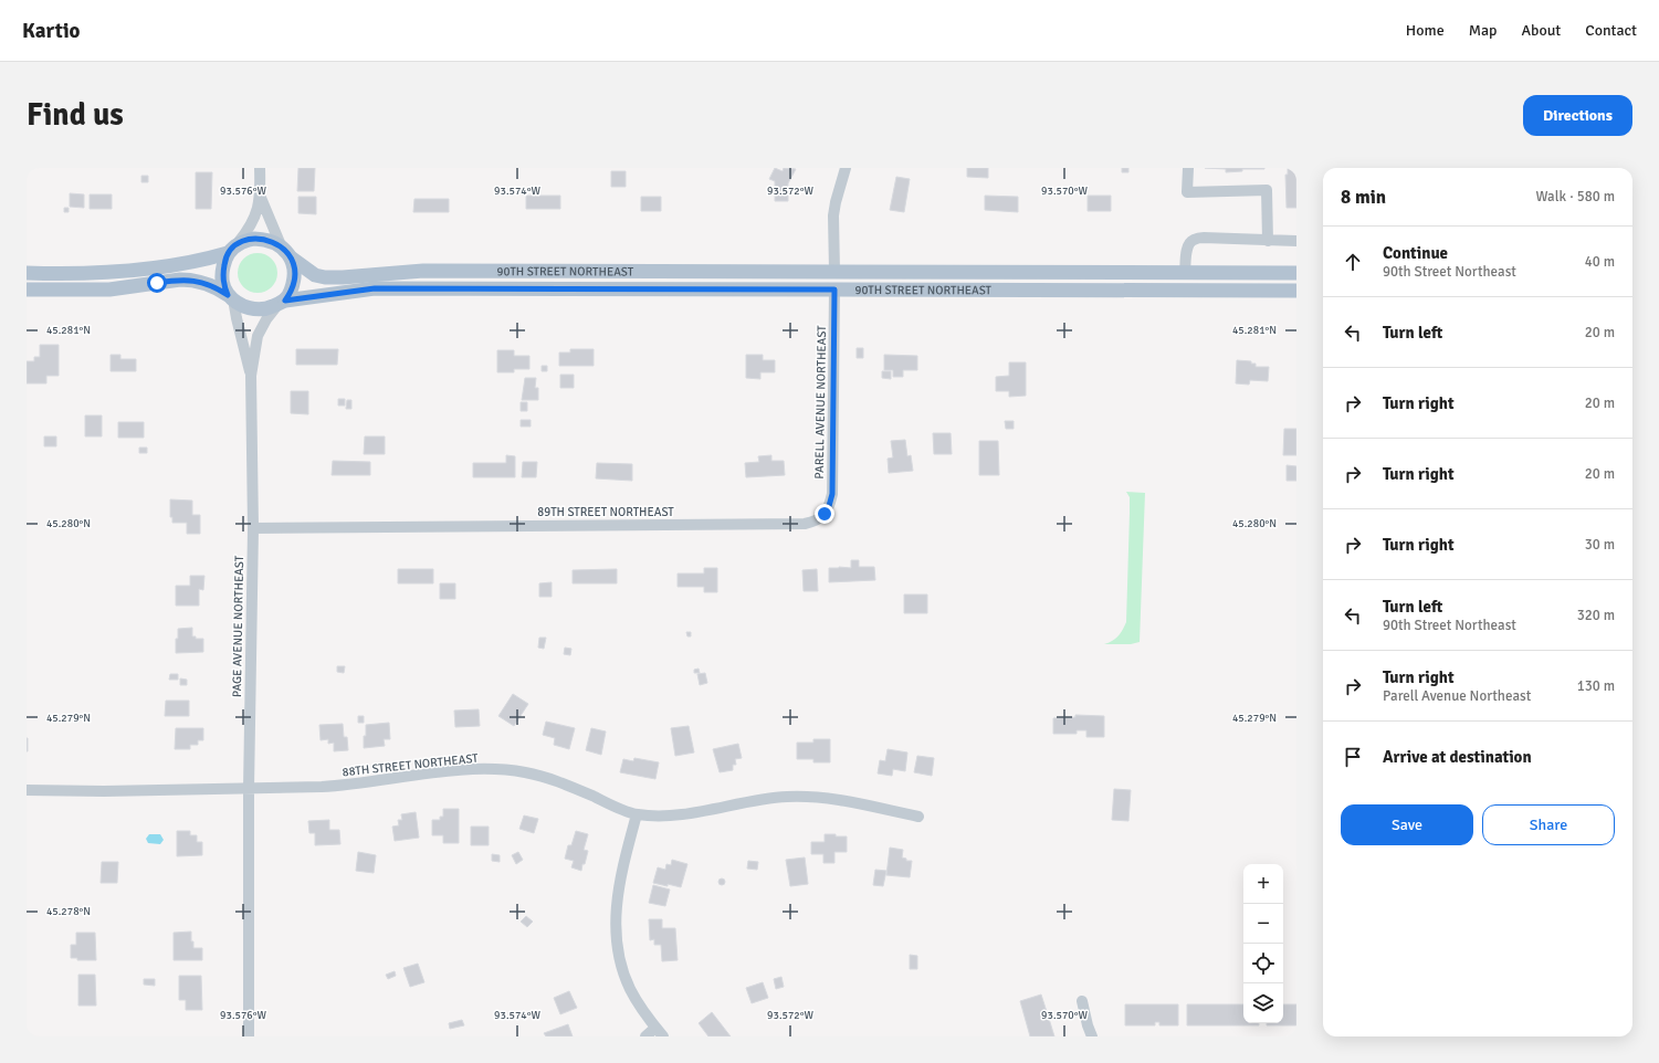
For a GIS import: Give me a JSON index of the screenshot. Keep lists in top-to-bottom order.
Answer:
{
  "streets": {
    "main road": ["90TH STREET NORTHEAST"],
    "street": [
      "PARELL AVENUE NORTHEAST",
      "89TH STREET NORTHEAST",
      "PAGE AVENUE NORTHEAST",
      "88TH STREET NORTHEAST"
    ]
  },
  "crossings": [
    ["90TH STREET NORTHEAST", "PARELL AVENUE NORTHEAST"],
    ["90TH STREET NORTHEAST", "PAGE AVENUE NORTHEAST"],
    ["PARELL AVENUE NORTHEAST", "89TH STREET NORTHEAST"],
    ["89TH STREET NORTHEAST", "PAGE AVENUE NORTHEAST"],
    ["PAGE AVENUE NORTHEAST", "88TH STREET NORTHEAST"]
  ],
  "page": {
    "header": "Kartio",
    "nav": [
      "Home",
      "Map",
      "About",
      "Contact"
    ],
    "buttons": [
      "Directions",
      ["Save", "Share"]
    ],
    "title": "Find us",
    "heading": ["8 min", "Walk · 580 m"],
    "list": [
      ["Continue", "90th Street Northeast", "40 m"],
      ["Turn left", "20 m"],
      ["Turn right", "20 m"],
      ["Turn right", "20 m"],
      ["Turn right", "30 m"],
      ["Turn left", "90th Street Northeast", "320 m"],
      ["Turn right", "Parell Avenue Northeast", "130 m"],
      "Arrive at destination"
    ],
    "map_buttons": ["+", "−"]
  },
  "coordinates": [
    "93.576°W",
    "93.574°W",
    "93.572°W",
    "93.570°W",
    "45.281°N",
    "45.280°N",
    "45.279°N",
    "45.278°N"
  ]
}
